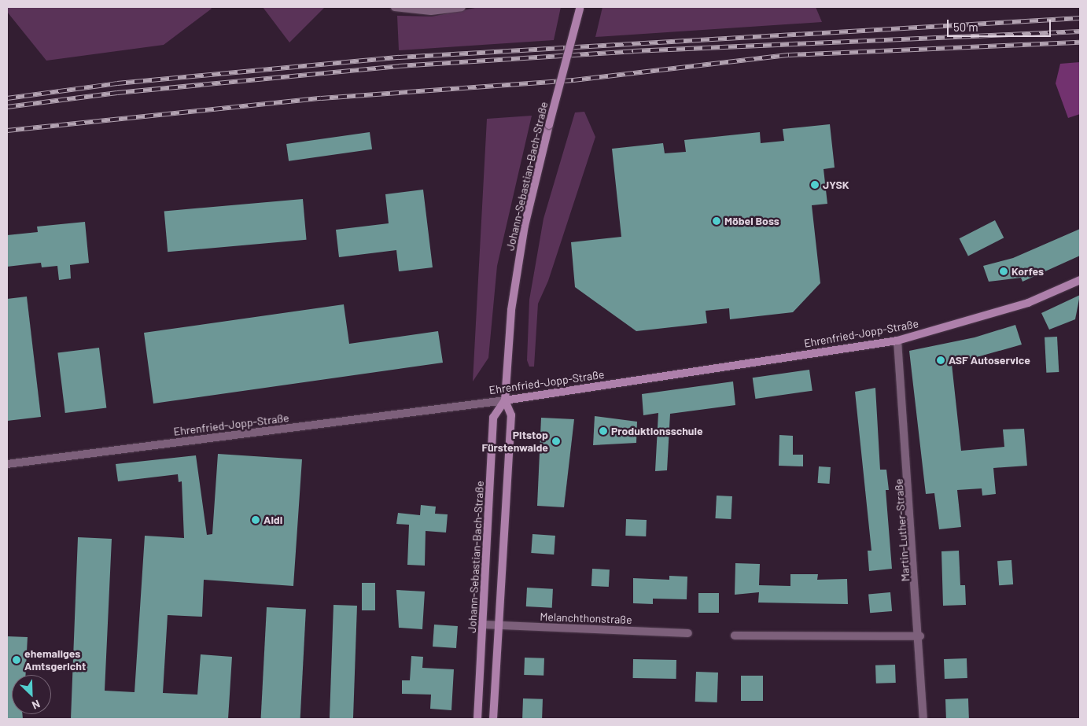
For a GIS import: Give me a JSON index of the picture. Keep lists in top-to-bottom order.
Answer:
{
  "streets": {
    "street": [
      "Johann-Sebastian-Bach-Straße",
      "Ehrenfried-Jopp-Straße",
      "Martin-Luther-Straße",
      "Melanchthonstraße"
    ]
  },
  "crossings": [
    ["Johann-Sebastian-Bach-Straße", "Ehrenfried-Jopp-Straße"],
    ["Johann-Sebastian-Bach-Straße", "Melanchthonstraße"],
    ["Ehrenfried-Jopp-Straße", "Martin-Luther-Straße"]
  ],
  "places": [
    "JYSK",
    "Möbel Boss",
    "Korfes",
    "ASF Autoservice",
    "Produktionsschule",
    "Pitstop Fürstenwalde",
    "Aldi",
    "ehemaliges Amtsgericht"
  ],
  "scale_bar": "50 m",
  "north": "bottom right"
}
